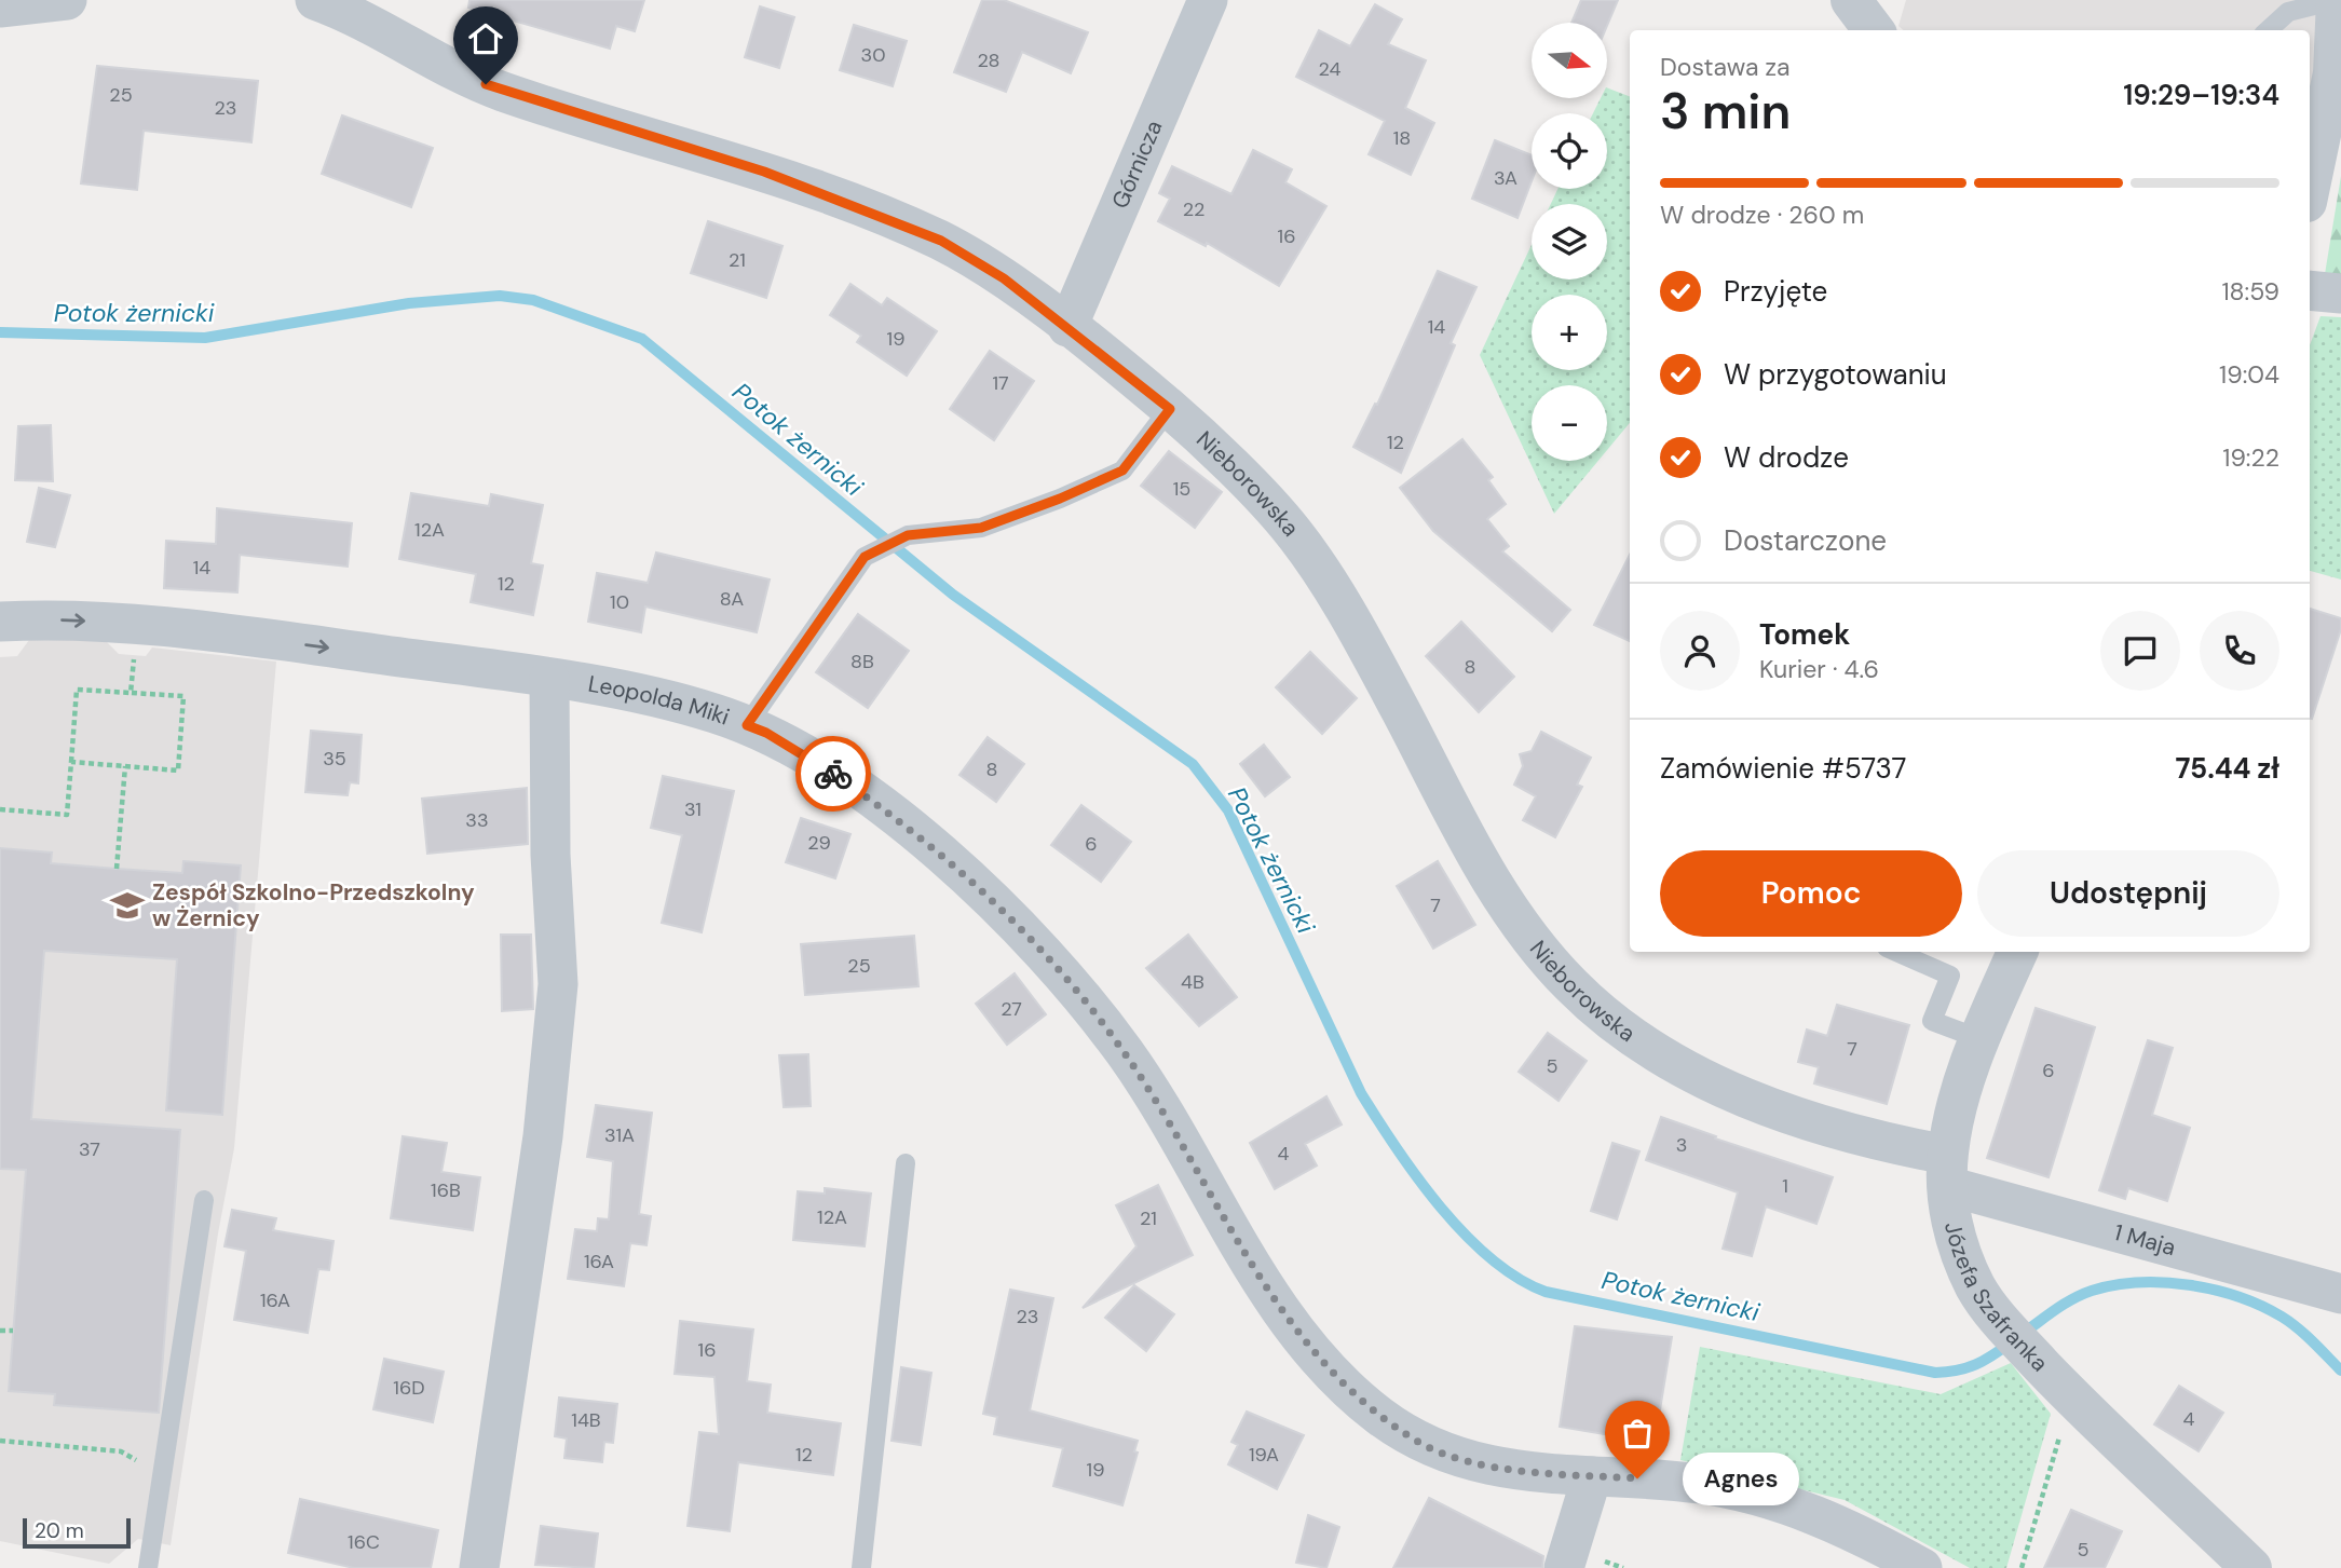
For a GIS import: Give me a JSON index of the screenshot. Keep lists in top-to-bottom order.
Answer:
{
  "streets": {
    "street": [
      "Górnicza",
      "Nieborowska",
      "Leopolda Miki",
      "1 Maja",
      "Józefa Szafranka"
    ]
  },
  "crossings": [
    ["Górnicza", "Nieborowska"],
    ["Nieborowska", "1 Maja"],
    ["Nieborowska", "Józefa Szafranka"],
    ["1 Maja", "Józefa Szafranka"]
  ],
  "water": ["Potok żernicki"],
  "places": {
    "school or university": ["Zespół Szkolno-Przedszkolny w Żernicy"],
    "other": ["Agnes"]
  },
  "house_numbers": [
    "30",
    "28",
    "24",
    "25",
    "23",
    "18",
    "3A",
    "22",
    "16",
    "21",
    "14",
    "19",
    "17",
    "12",
    "15",
    "12A",
    "14",
    "12",
    "8A",
    "10",
    "8B",
    "8",
    "35",
    "8",
    "31",
    "33",
    "29",
    "6",
    "7",
    "25",
    "4B",
    "27",
    "7",
    "5",
    "6",
    "31A",
    "3",
    "37",
    "4",
    "1",
    "16B",
    "12A",
    "21",
    "16A",
    "16A",
    "23",
    "16",
    "16D",
    "4",
    "14B",
    "12",
    "19A",
    "19",
    "16C",
    "5"
  ],
  "scale_bar": "20 m",
  "north": "right",
  "page": {
    "map_buttons": ["+", "−"],
    "heading": ["3 min", "Dostawa za", "19:29–19:34"],
    "panel": [
      "Tomek",
      "Kurier · 4.6",
      "Zamówienie #5737",
      "75.44 zł"
    ],
    "bar": "W drodze · 260 m",
    "list": [
      ["Przyjęte", "18:59"],
      ["W przygotowaniu", "19:04"],
      ["W drodze", "19:22"],
      "Dostarczone"
    ],
    "buttons": ["Pomoc", "Udostępnij"],
    "bubble": "Agnes",
    "scale": "20 m"
  }
}
